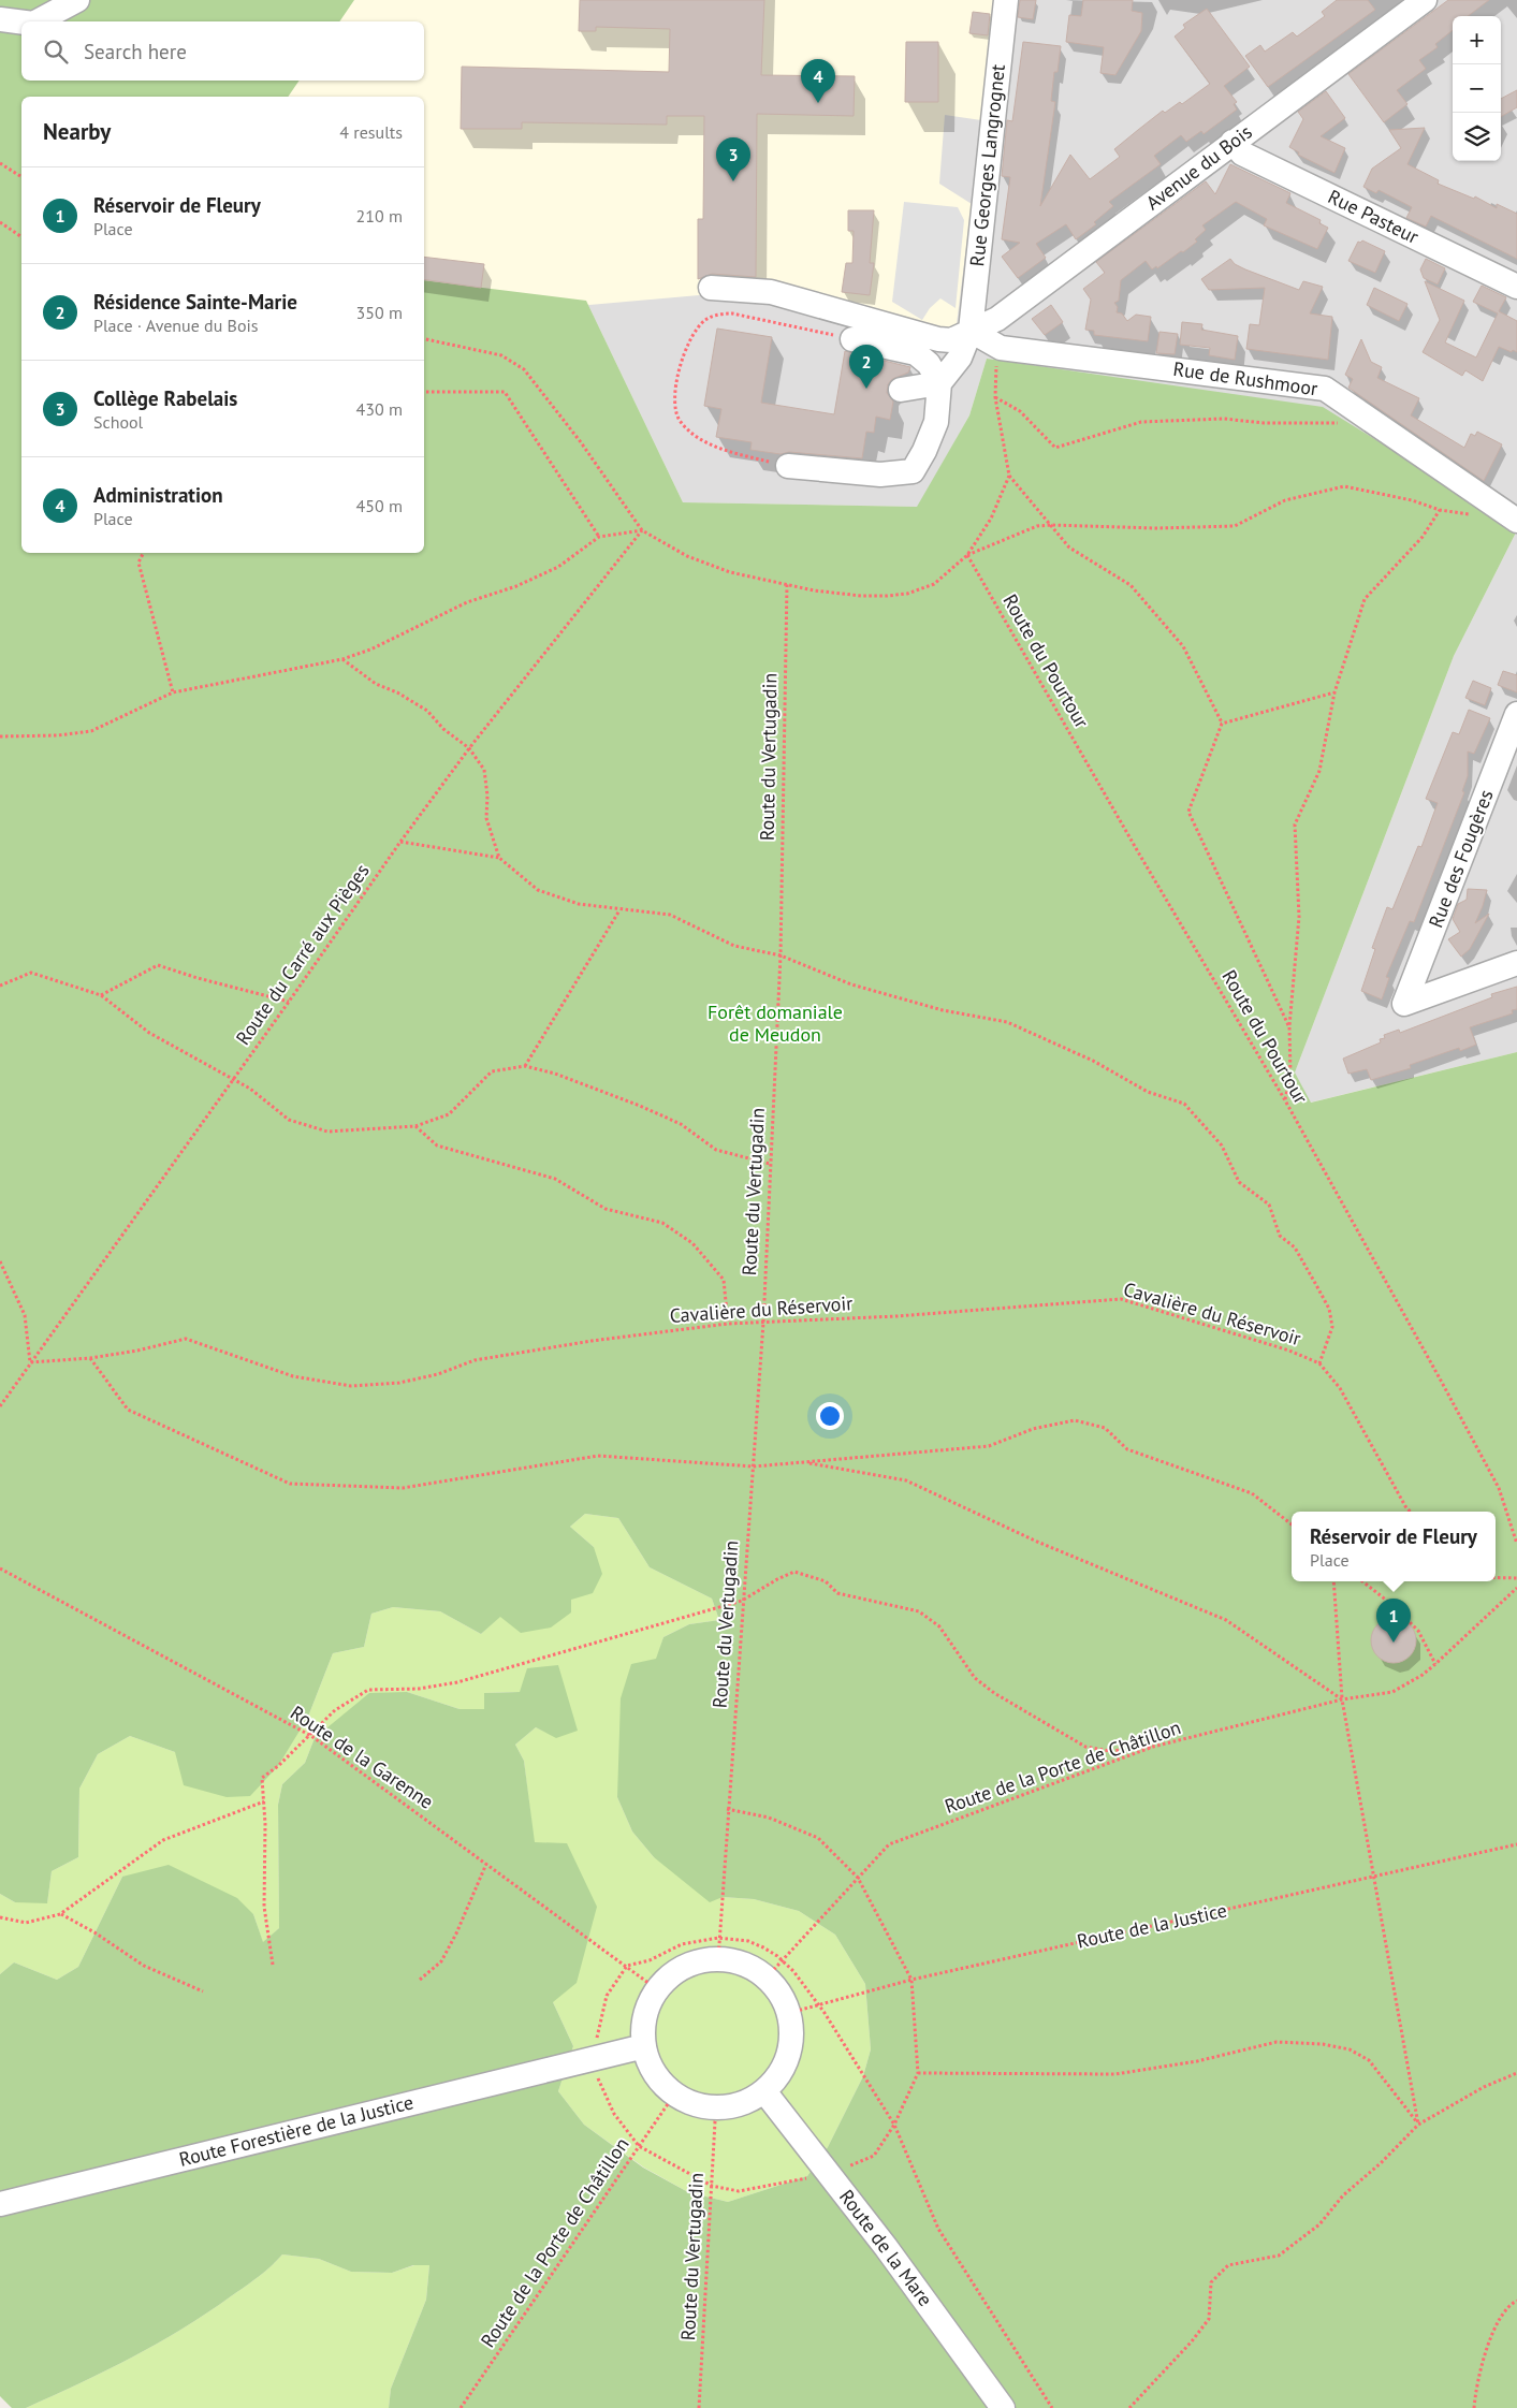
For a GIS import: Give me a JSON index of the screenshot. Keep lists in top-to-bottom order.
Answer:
{
  "streets": {
    "street": [
      "Rue Georges Langrognet",
      "Avenue du Bois",
      "Rue Pasteur",
      "Rue de Rushmoor",
      "Rue des Fougères",
      "Route Forestière de la Justice",
      "Route de la Mare"
    ],
    "path": [
      "Route du Pourtour",
      "Route du Vertugadin",
      "Route du Carré aux Pièges",
      "Cavalière du Réservoir",
      "Route de la Garenne",
      "Route de la Porte de Châtillon",
      "Route de la Justice"
    ]
  },
  "crossings": [
    ["Rue Georges Langrognet", "Avenue du Bois"],
    ["Rue Georges Langrognet", "Rue de Rushmoor"],
    ["Avenue du Bois", "Rue Pasteur"],
    ["Avenue du Bois", "Rue de Rushmoor"],
    ["Route du Vertugadin", "Cavalière du Réservoir"],
    ["Route du Vertugadin", "Route de la Garenne"],
    ["Route du Vertugadin", "Route de la Porte de Châtillon"],
    ["Route du Vertugadin", "Route de la Justice"],
    ["Route du Vertugadin", "Route Forestière de la Justice"],
    ["Route du Vertugadin", "Route de la Mare"],
    ["Route du Carré aux Pièges", "Cavalière du Réservoir"],
    ["Route de la Garenne", "Route de la Porte de Châtillon"],
    ["Route de la Garenne", "Route de la Justice"],
    ["Route de la Garenne", "Route Forestière de la Justice"],
    ["Route de la Garenne", "Route de la Mare"],
    ["Route de la Porte de Châtillon", "Route de la Justice"],
    ["Route de la Porte de Châtillon", "Route Forestière de la Justice"],
    ["Route de la Porte de Châtillon", "Route de la Mare"],
    ["Route de la Justice", "Route Forestière de la Justice"],
    ["Route de la Justice", "Route de la Mare"],
    ["Route Forestière de la Justice", "Route de la Mare"]
  ],
  "parks": ["Forêt domaniale de Meudon"],
  "page": {
    "map_buttons": ["+", "−"],
    "search": "Search here",
    "pins": [
      "4",
      "3",
      "2",
      "1"
    ],
    "heading": ["Nearby", "4 results"],
    "list": [
      {
        "mark": "1",
        "name": "Réservoir de Fleury",
        "note": "Place",
        "value": "210 m"
      },
      {
        "mark": "2",
        "name": "Résidence Sainte-Marie",
        "note": "Place · Avenue du Bois",
        "value": "350 m"
      },
      {
        "mark": "3",
        "name": "Collège Rabelais",
        "note": "School",
        "value": "430 m"
      },
      {
        "mark": "4",
        "name": "Administration",
        "note": "Place",
        "value": "450 m"
      }
    ],
    "popup": ["Réservoir de Fleury", "Place"]
  }
}
